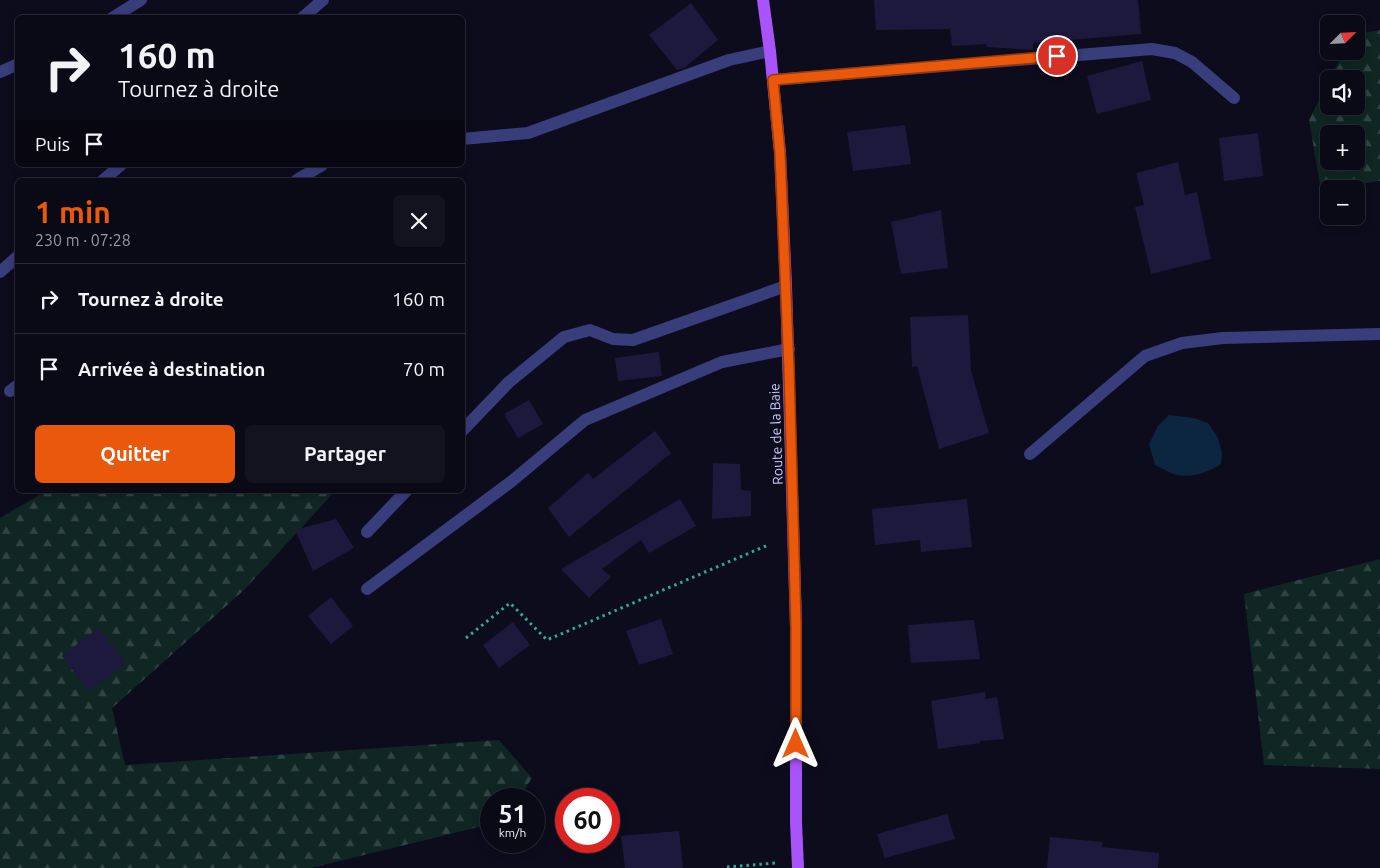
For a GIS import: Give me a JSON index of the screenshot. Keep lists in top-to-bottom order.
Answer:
{
  "streets": {
    "main road": ["Route de la Baie"]
  },
  "north": "top right",
  "page": {
    "map_buttons": ["+", "−"],
    "turn": ["160 m", "Tournez à droite"],
    "then": "Puis",
    "heading": ["1 min", "230 m · 07:28"],
    "list": [
      {
        "name": "Tournez à droite",
        "value": "160 m"
      },
      {
        "name": "Arrivée à destination",
        "value": "70 m"
      }
    ],
    "buttons": ["Quitter", "Partager"],
    "speed": "51 km/h",
    "limit": "60"
  }
}
